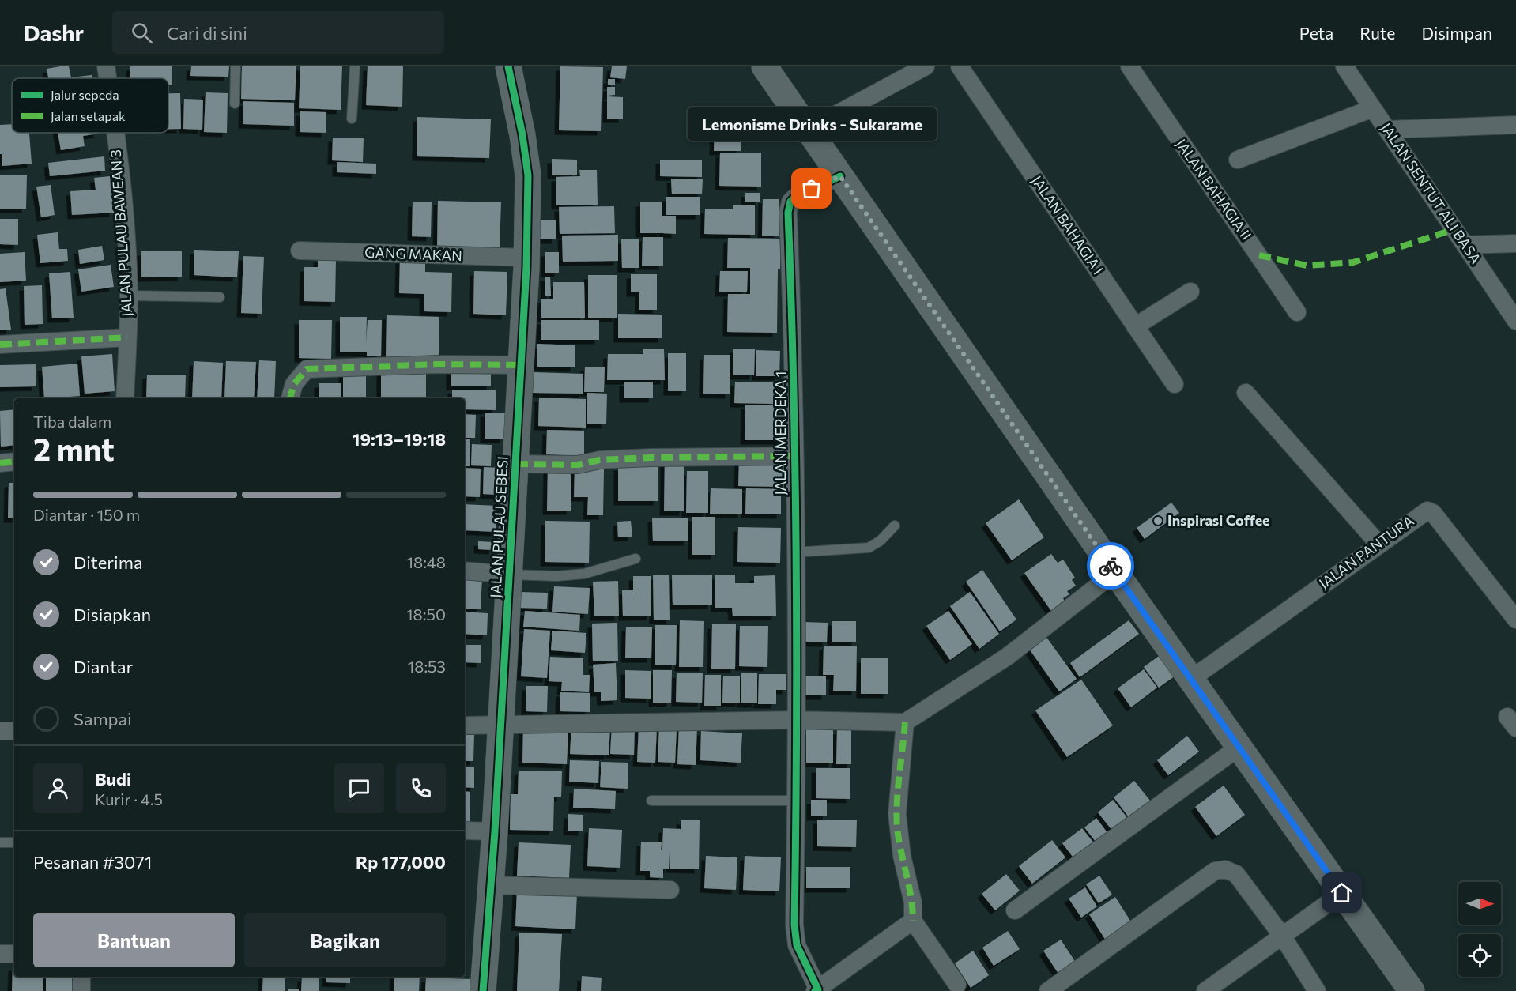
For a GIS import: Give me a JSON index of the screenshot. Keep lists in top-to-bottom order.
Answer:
{
  "streets": {
    "main road": ["JALAN PULAU SEBESI"],
    "street": [
      "JALAN BAHAGIA II",
      "JALAN SENTUT ALI BASA",
      "JALAN BAHAGIA I",
      "JALAN PULAU BAWEAN 3",
      "GANG MAKAN",
      "JALAN MERDEKA 1",
      "JALAN PANTURA"
    ]
  },
  "crossings": [
    ["GANG MAKAN", "JALAN PULAU SEBESI"]
  ],
  "places": ["Lemonisme Drinks - Sukarame", "Inspirasi Coffee"],
  "legend": ["Jalur sepeda", "Jalan setapak"],
  "north": "right",
  "page": {
    "header": "Dashr",
    "search": "Cari di sini",
    "nav": ["Peta", "Rute", "Disimpan"],
    "bubble": "Lemonisme Drinks - Sukarame",
    "heading": ["2 mnt", "Tiba dalam", "19:13–19:18"],
    "panel": [
      "Budi",
      "Kurir · 4.5",
      "Pesanan #3071",
      "Rp 177,000"
    ],
    "bar": "Diantar · 150 m",
    "list": [
      ["Diterima", "18:48"],
      ["Disiapkan", "18:50"],
      ["Diantar", "18:53"],
      "Sampai"
    ],
    "buttons": ["Bantuan", "Bagikan"]
  }
}
